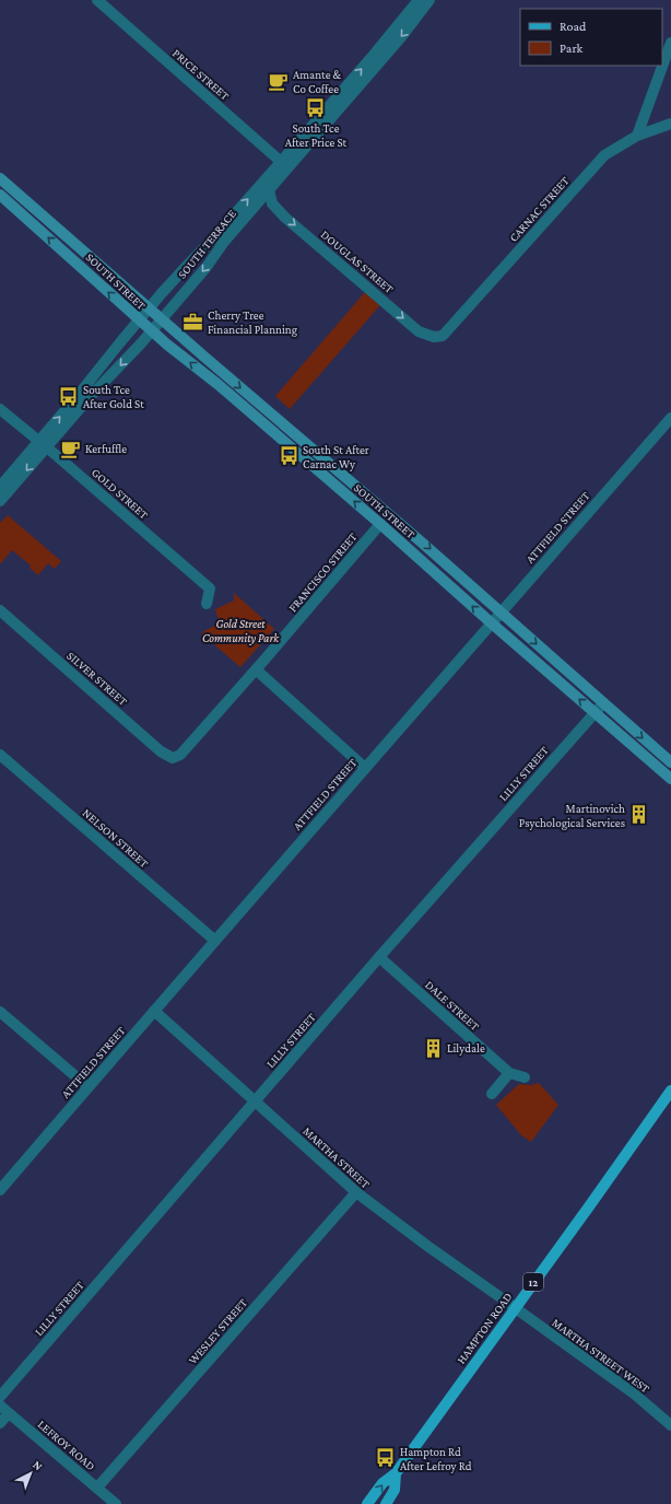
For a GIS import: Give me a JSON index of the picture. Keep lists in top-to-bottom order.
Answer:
{
  "streets": {
    "main road": ["SOUTH STREET", "12", "HAMPTON ROAD"],
    "street": [
      "PRICE STREET",
      "CARNAC STREET",
      "SOUTH TERRACE",
      "DOUGLAS STREET",
      "GOLD STREET",
      "ATTFIELD STREET",
      "FRANCISCO STREET",
      "SILVER STREET",
      "LILLY STREET",
      "NELSON STREET",
      "DALE STREET",
      "MARTHA STREET",
      "WESLEY STREET",
      "MARTHA STREET WEST",
      "LEFROY ROAD"
    ]
  },
  "crossings": [
    ["PRICE STREET", "SOUTH TERRACE"],
    ["CARNAC STREET", "DOUGLAS STREET"],
    ["SOUTH TERRACE", "DOUGLAS STREET"],
    ["SOUTH TERRACE", "SOUTH STREET"],
    ["SOUTH TERRACE", "GOLD STREET"],
    ["SOUTH STREET", "ATTFIELD STREET"],
    ["SOUTH STREET", "FRANCISCO STREET"],
    ["SOUTH STREET", "LILLY STREET"],
    ["ATTFIELD STREET", "NELSON STREET"],
    ["ATTFIELD STREET", "MARTHA STREET"],
    ["FRANCISCO STREET", "SILVER STREET"],
    ["LILLY STREET", "DALE STREET"],
    ["LILLY STREET", "MARTHA STREET"],
    ["MARTHA STREET", "HAMPTON ROAD"],
    ["MARTHA STREET", "WESLEY STREET"],
    ["MARTHA STREET", "MARTHA STREET WEST"],
    ["HAMPTON ROAD", "MARTHA STREET WEST"],
    ["WESLEY STREET", "LEFROY ROAD"]
  ],
  "one_way": ["DOUGLAS STREET"],
  "parks": ["Gold Street Community Park"],
  "places": {
    "cafe": ["Amante & Co Coffee", "Kerfuffle"],
    "bus stop": [
      "South Tce After Price St",
      "South Tce After Gold St",
      "South St After Carnac Wy",
      "Hampton Rd After Lefroy Rd"
    ],
    "office": ["Cherry Tree Financial Planning"],
    "building": ["Martinovich Psychological Services", "Lilydale"]
  },
  "legend": ["Road", "Park"],
  "north": "top right"
}
